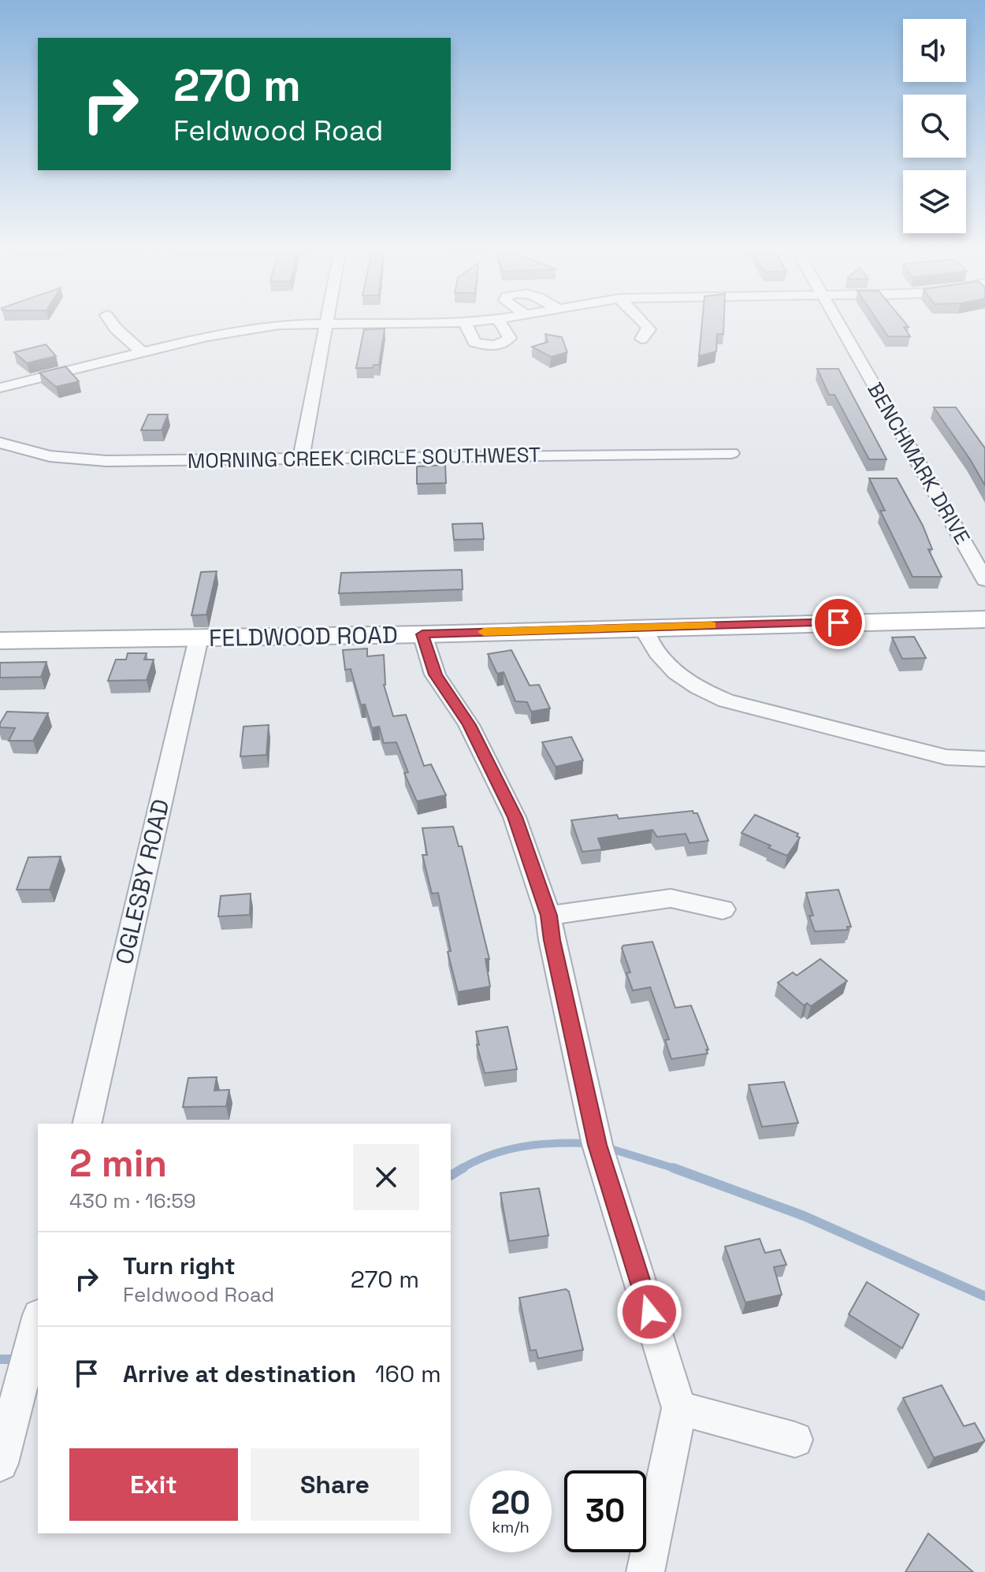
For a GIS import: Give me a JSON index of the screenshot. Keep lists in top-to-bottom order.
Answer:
{
  "streets": {
    "street": [
      "MORNING CREEK CIRCLE SOUTHWEST",
      "BENCHMARK DRIVE",
      "FELDWOOD ROAD",
      "OGLESBY ROAD"
    ]
  },
  "crossings": [
    ["FELDWOOD ROAD", "OGLESBY ROAD"]
  ],
  "page": {
    "turn": ["270 m", "Feldwood Road"],
    "heading": ["2 min", "430 m · 16:59"],
    "list": [
      {
        "name": "Turn right",
        "note": "Feldwood Road",
        "value": "270 m"
      },
      {
        "name": "Arrive at destination",
        "value": "160 m"
      }
    ],
    "buttons": ["Exit", "Share"],
    "speed": "20 km/h",
    "limit": "30"
  }
}
